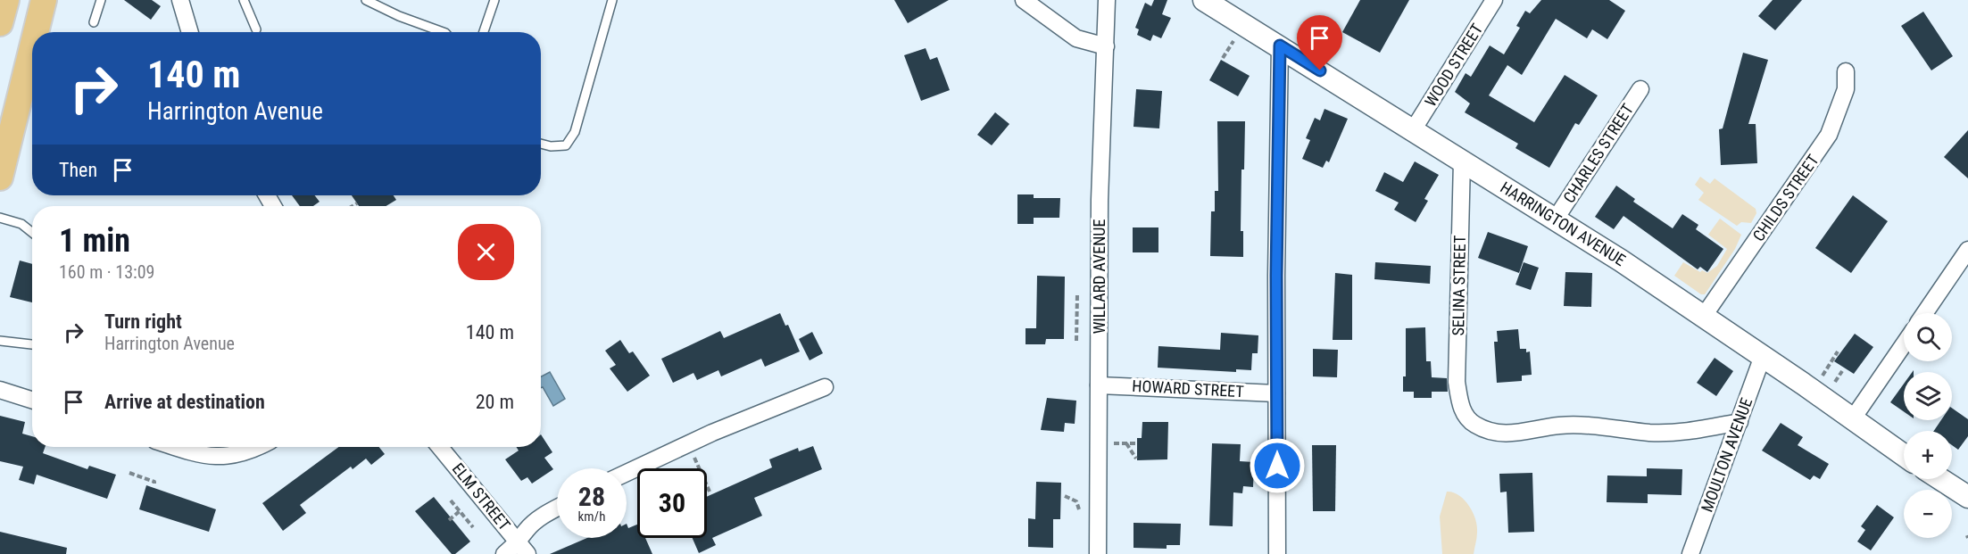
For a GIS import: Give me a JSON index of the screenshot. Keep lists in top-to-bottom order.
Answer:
{
  "streets": {
    "main road": ["HARRINGTON AVENUE"],
    "street": [
      "WOOD STREET",
      "CHARLES STREET",
      "CHILDS STREET",
      "WILLARD AVENUE",
      "SELINA STREET",
      "HOWARD STREET",
      "MOULTON AVENUE",
      "ELM STREET"
    ]
  },
  "crossings": [
    ["WOOD STREET", "HARRINGTON AVENUE"],
    ["CHARLES STREET", "HARRINGTON AVENUE"],
    ["CHILDS STREET", "HARRINGTON AVENUE"],
    ["HARRINGTON AVENUE", "SELINA STREET"],
    ["HARRINGTON AVENUE", "MOULTON AVENUE"],
    ["WILLARD AVENUE", "HOWARD STREET"],
    ["SELINA STREET", "MOULTON AVENUE"]
  ],
  "page": {
    "turn": ["140 m", "Harrington Avenue"],
    "then": "Then",
    "heading": ["1 min", "160 m · 13:09"],
    "list": [
      {
        "name": "Turn right",
        "note": "Harrington Avenue",
        "value": "140 m"
      },
      {
        "name": "Arrive at destination",
        "value": "20 m"
      }
    ],
    "map_buttons": ["+", "−"],
    "speed": "28 km/h",
    "limit": "30"
  }
}
